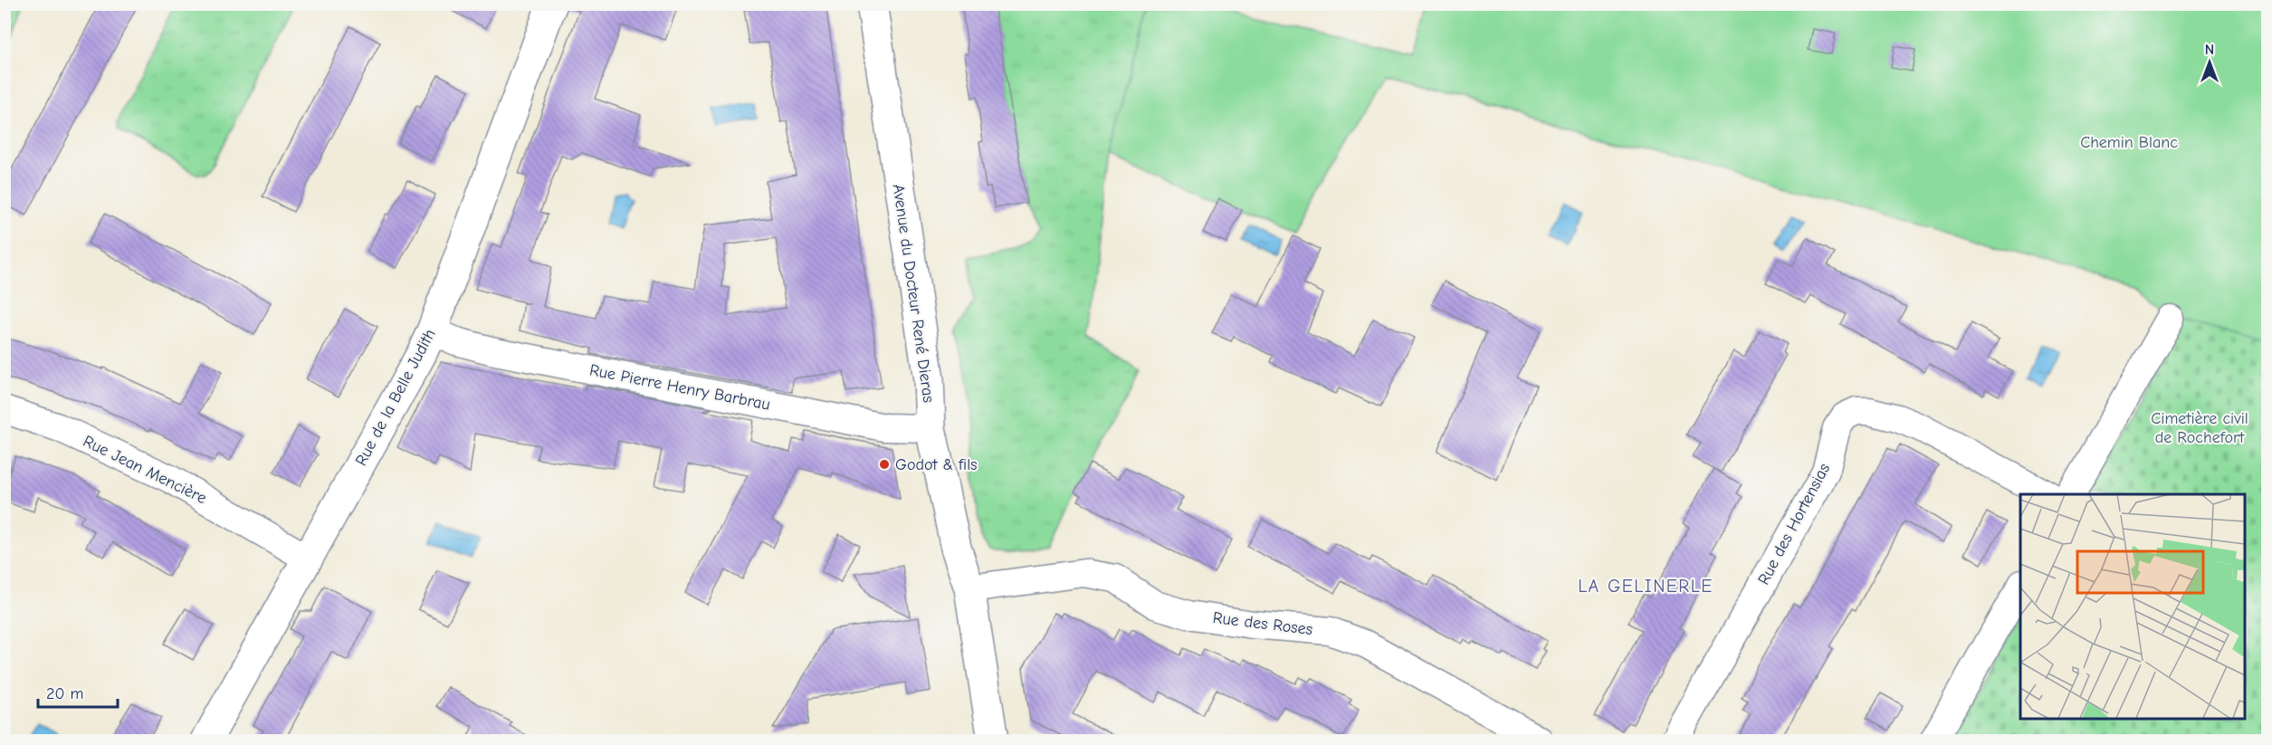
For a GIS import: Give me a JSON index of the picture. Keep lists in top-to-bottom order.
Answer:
{
  "streets": {
    "street": [
      "Avenue du Docteur René Dieras",
      "Rue Pierre Henry Barbrau",
      "Rue de la Belle Judith",
      "Rue Jean Mencière",
      "Rue des Hortensias",
      "Rue des Roses"
    ]
  },
  "crossings": [
    ["Avenue du Docteur René Dieras", "Rue Pierre Henry Barbrau"],
    ["Avenue du Docteur René Dieras", "Rue des Roses"],
    ["Rue Pierre Henry Barbrau", "Rue de la Belle Judith"],
    ["Rue de la Belle Judith", "Rue Jean Mencière"]
  ],
  "districts": ["LA GELINERLE"],
  "parks": ["Chemin Blanc", "Cimetière civil de Rochefort"],
  "places": ["Godot & fils"],
  "scale_bar": "20 m",
  "north": "top"
}
